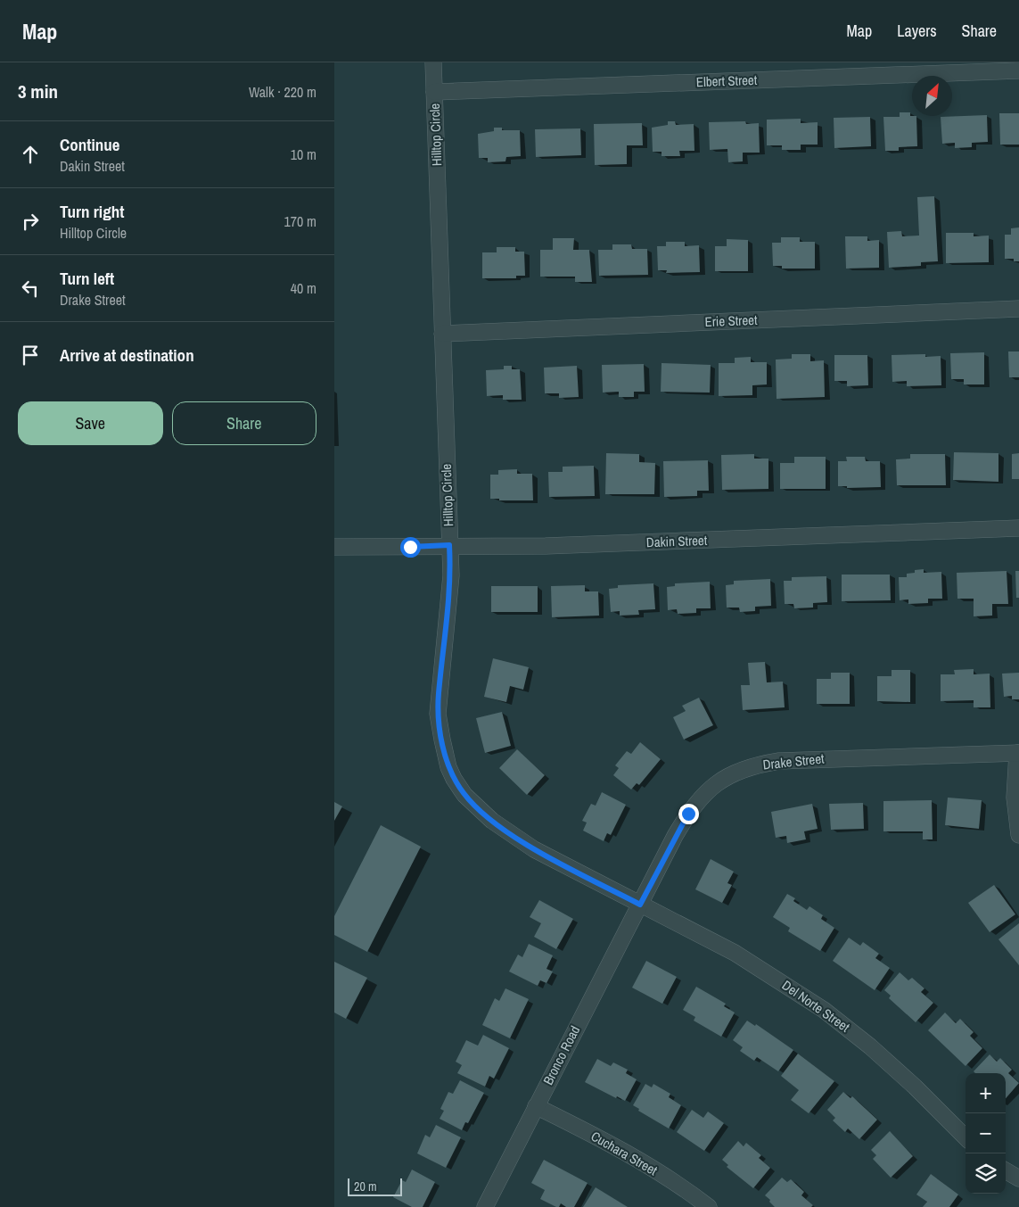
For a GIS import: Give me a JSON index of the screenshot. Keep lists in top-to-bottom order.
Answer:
{
  "streets": {
    "street": [
      "Elbert Street",
      "Hilltop Circle",
      "Erie Street",
      "Dakin Street",
      "Drake Street",
      "Del Norte Street",
      "Bronco Road",
      "Cuchara Street"
    ]
  },
  "crossings": [
    ["Elbert Street", "Hilltop Circle"],
    ["Hilltop Circle", "Erie Street"],
    ["Hilltop Circle", "Dakin Street"],
    ["Hilltop Circle", "Drake Street"],
    ["Hilltop Circle", "Del Norte Street"],
    ["Hilltop Circle", "Bronco Road"],
    ["Drake Street", "Del Norte Street"],
    ["Drake Street", "Bronco Road"],
    ["Del Norte Street", "Bronco Road"],
    ["Bronco Road", "Cuchara Street"]
  ],
  "scale_bar": "20 m",
  "north": "top right",
  "page": {
    "header": "Map",
    "nav": ["Map", "Layers", "Share"],
    "heading": ["3 min", "Walk · 220 m"],
    "list": [
      ["Continue", "Dakin Street", "10 m"],
      ["Turn right", "Hilltop Circle", "170 m"],
      ["Turn left", "Drake Street", "40 m"],
      "Arrive at destination"
    ],
    "buttons": ["Save", "Share"],
    "map_buttons": ["+", "−"],
    "scale": "20 m"
  }
}
